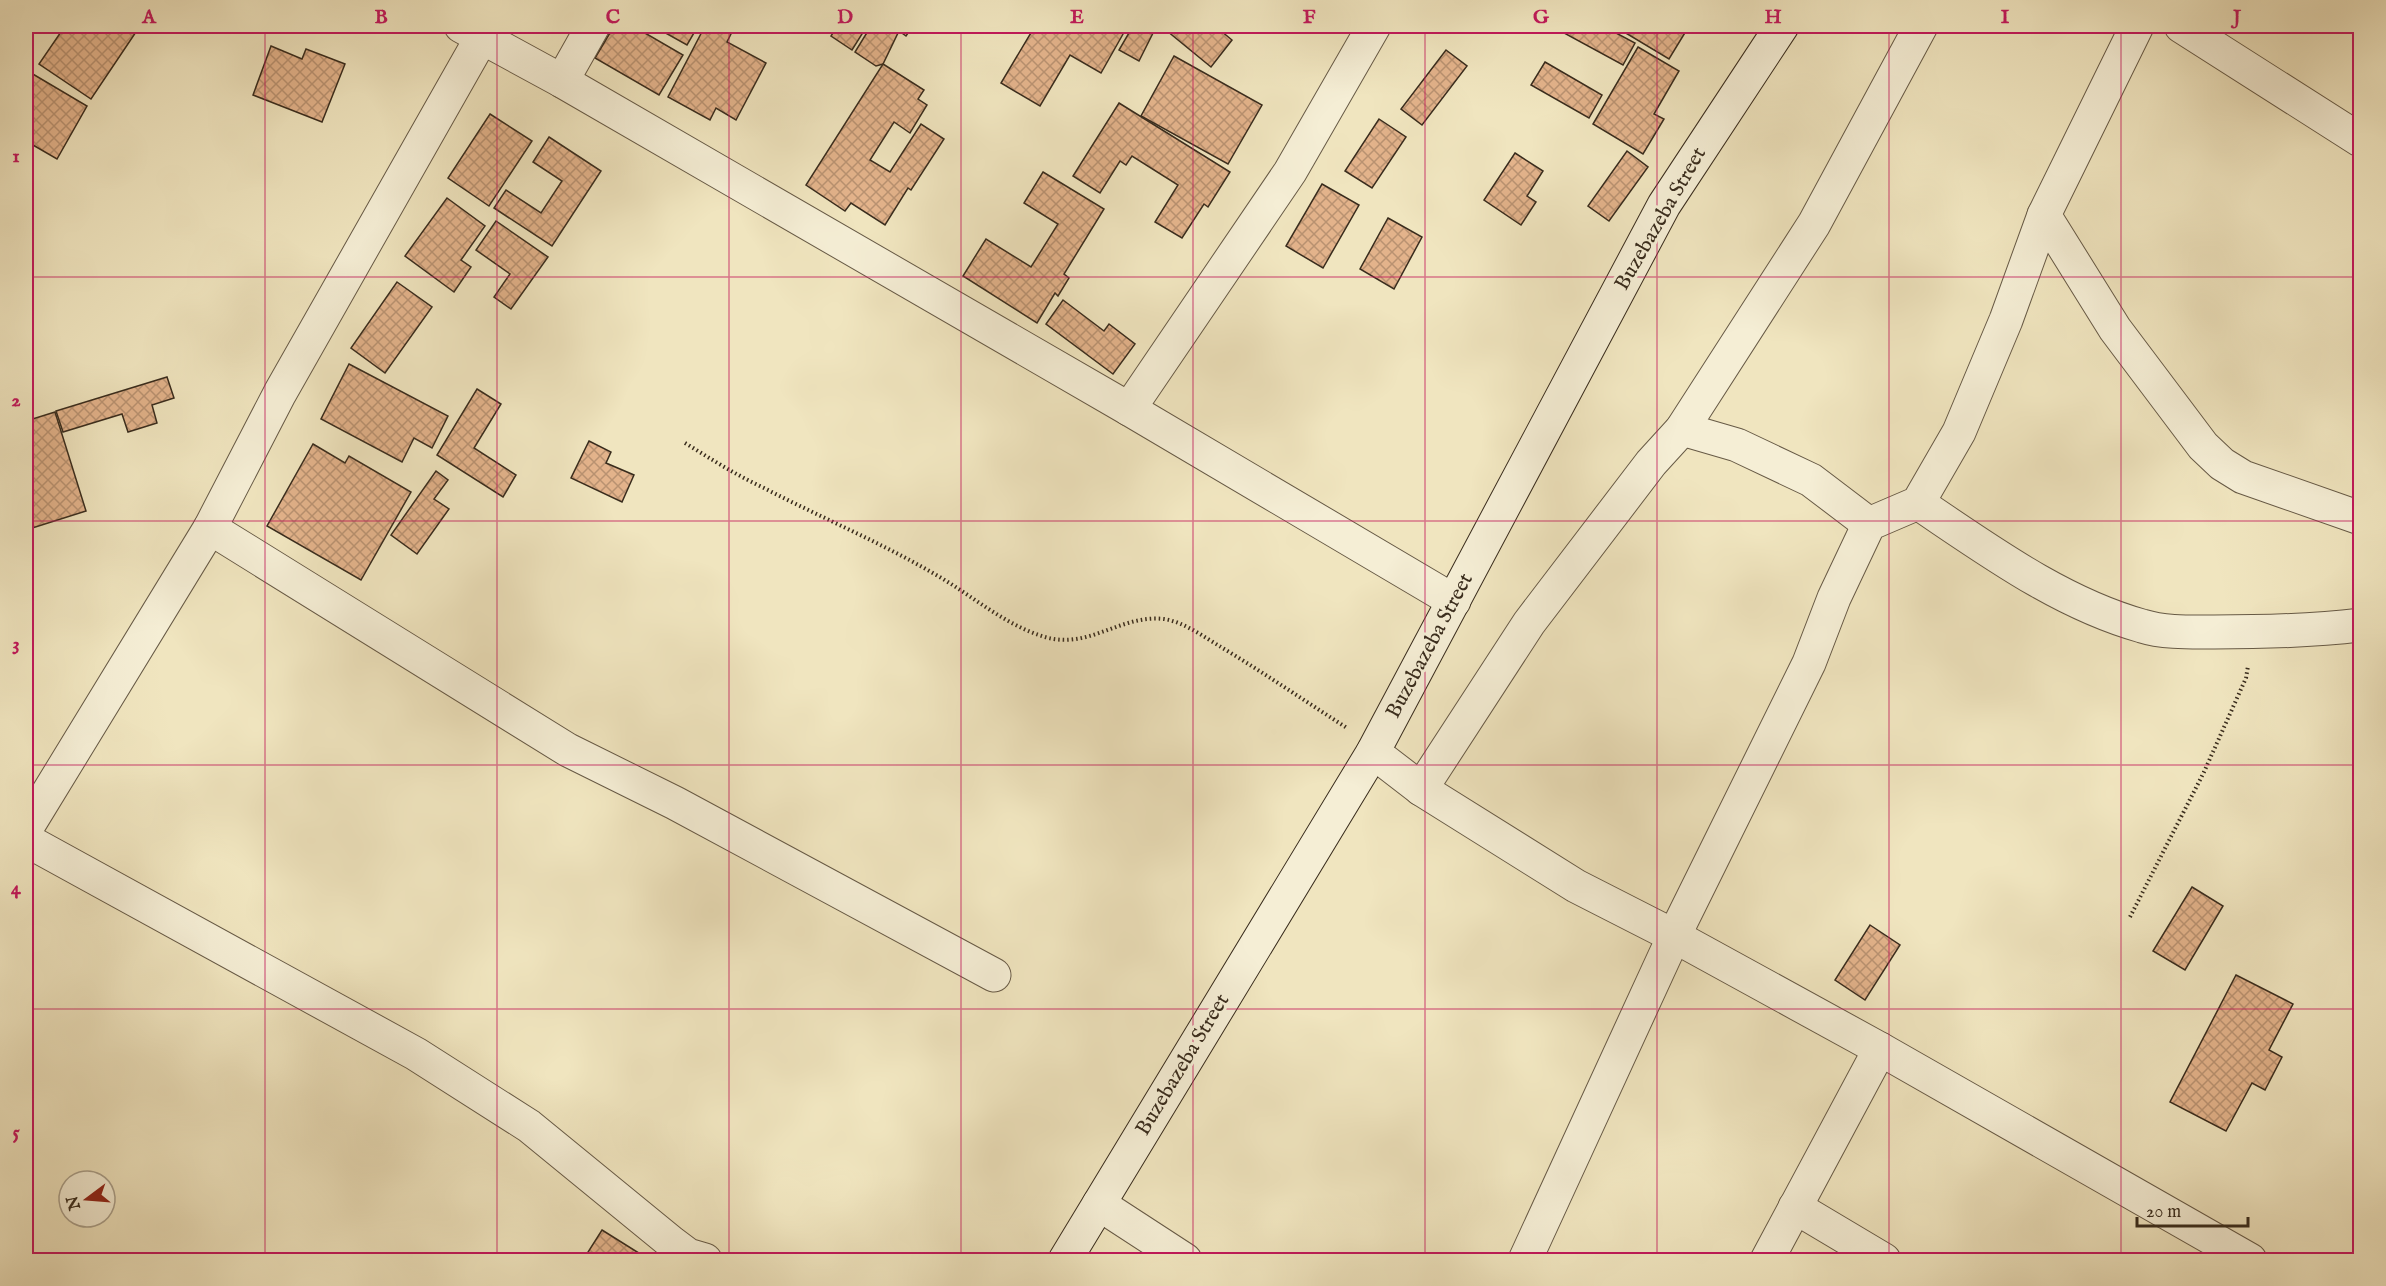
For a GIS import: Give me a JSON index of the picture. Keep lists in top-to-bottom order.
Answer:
{
  "streets": {
    "street": ["Buzebazeba Street"]
  },
  "scale_bar": "20 m",
  "north": "left",
  "grid": {
    "columns": [
      "A",
      "B",
      "C",
      "D",
      "E",
      "F",
      "G",
      "H",
      "I",
      "J"
    ],
    "rows": [
      "1",
      "2",
      "3",
      "4",
      "5"
    ]
  }
}
